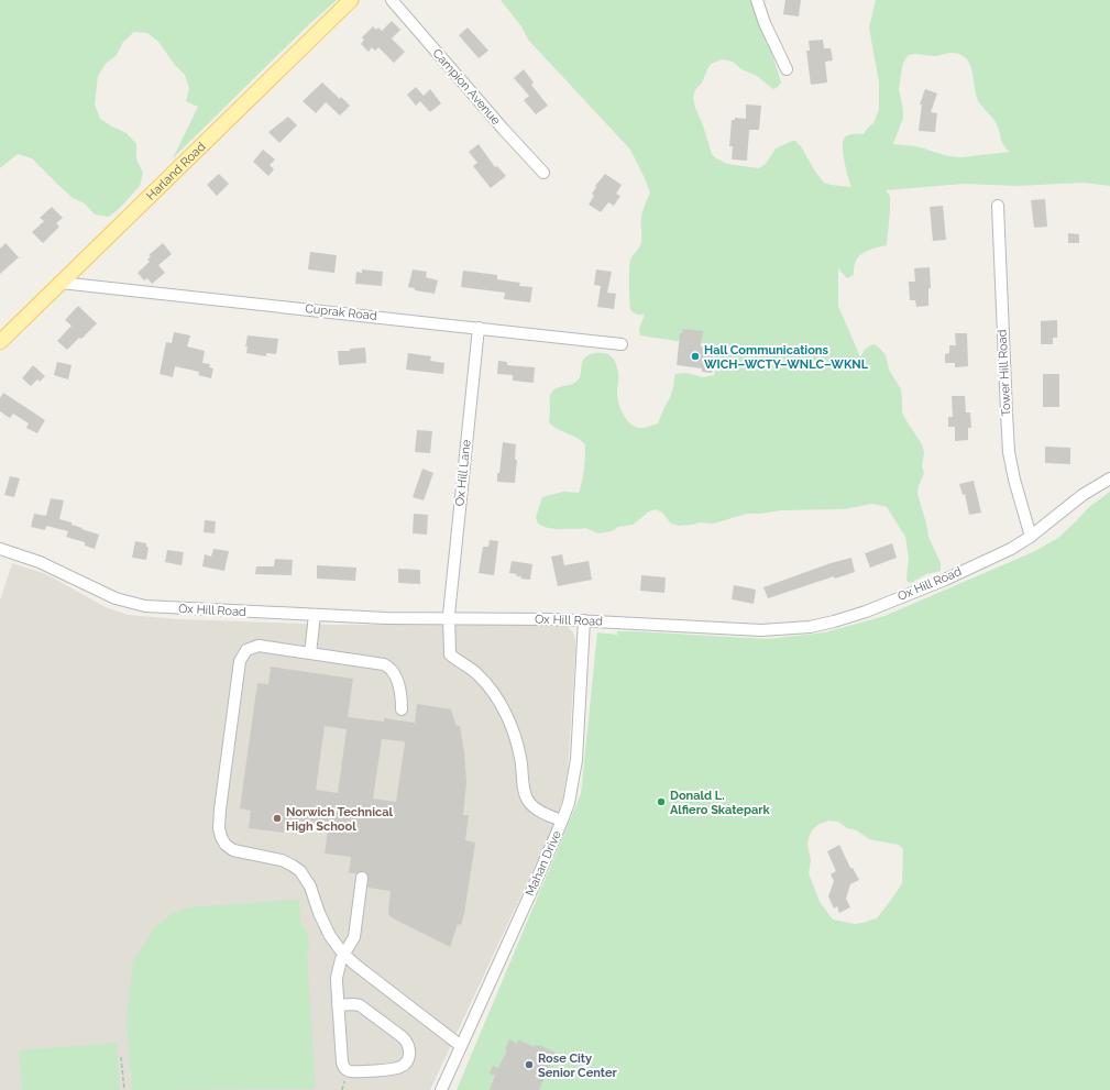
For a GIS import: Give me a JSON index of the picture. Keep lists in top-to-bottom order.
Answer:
{
  "streets": {
    "main road": ["Harland Road"],
    "street": [
      "Campion Avenue",
      "Cuprak Road",
      "Tower Hill Road",
      "Ox Hill Lane",
      "Ox Hill Road",
      "Mahan Drive"
    ]
  },
  "crossings": [
    ["Harland Road", "Cuprak Road"],
    ["Cuprak Road", "Ox Hill Lane"],
    ["Tower Hill Road", "Ox Hill Road"],
    ["Ox Hill Lane", "Ox Hill Road"],
    ["Ox Hill Lane", "Mahan Drive"],
    ["Ox Hill Road", "Mahan Drive"]
  ],
  "places": [
    "Hall Communications WICH–WCTY–WNLC–WKNL",
    "Donald L. Alfiero Skatepark",
    "Norwich Technical High School",
    "Rose City Senior Center"
  ]
}
